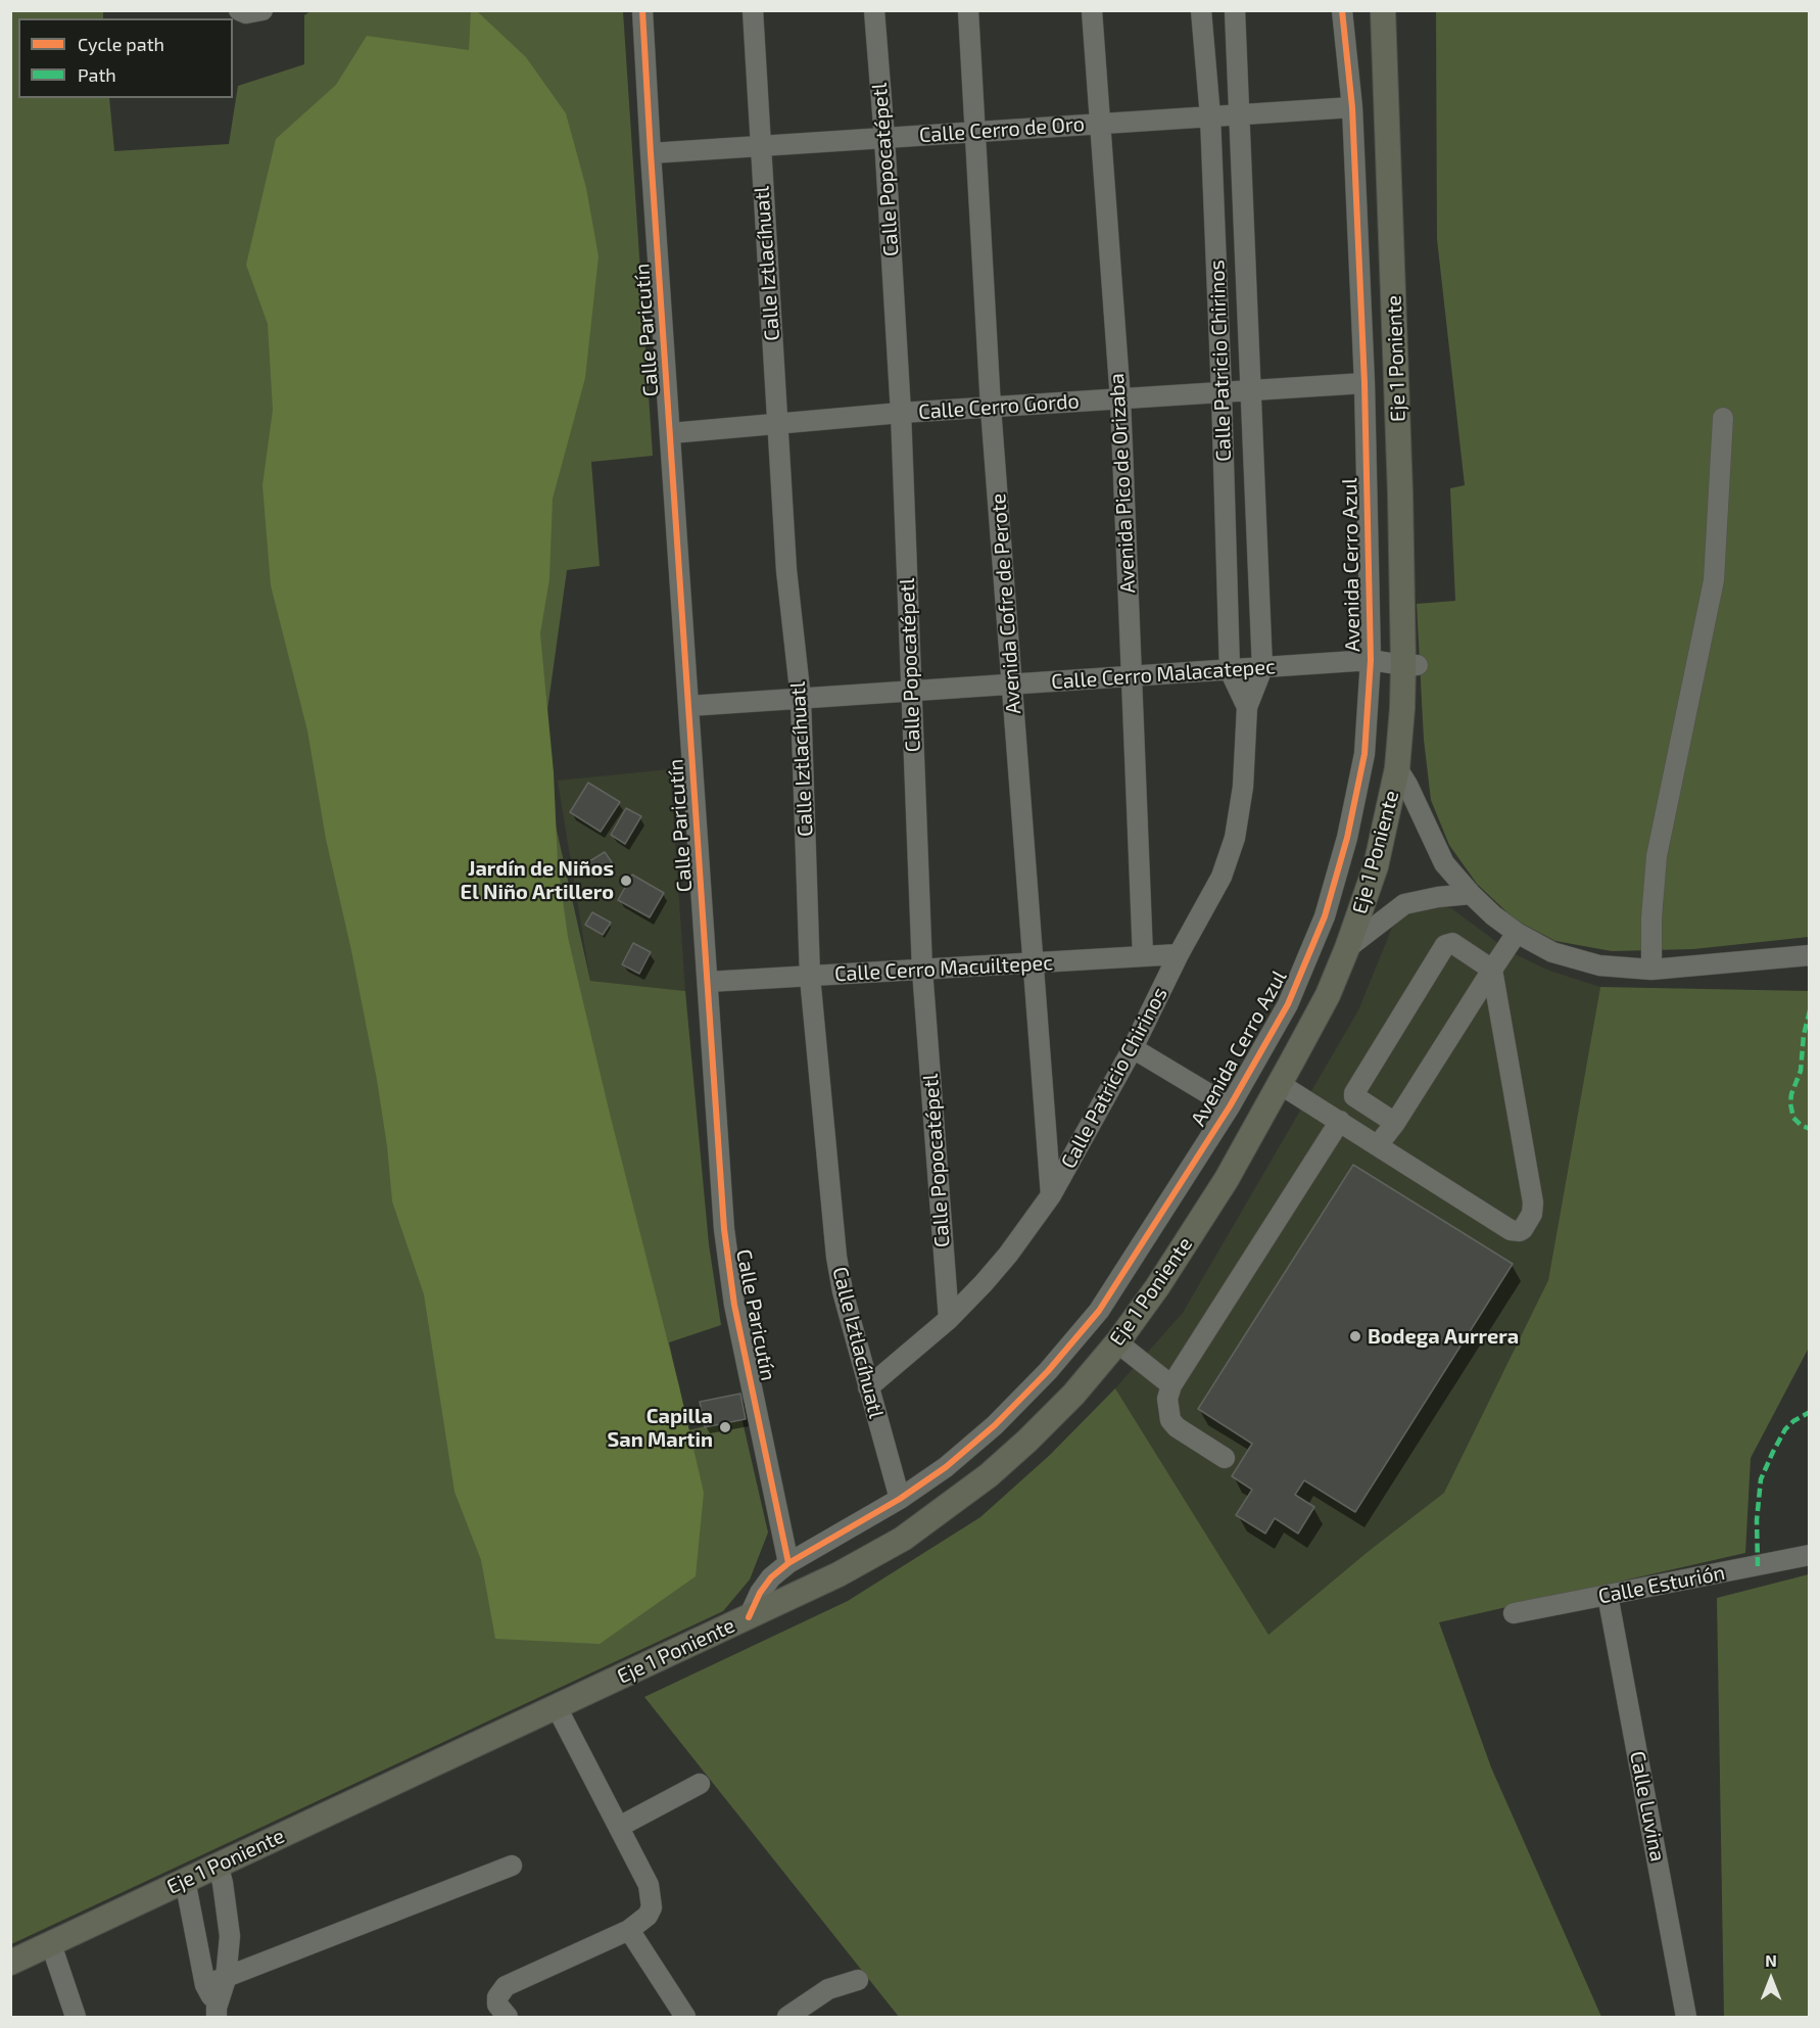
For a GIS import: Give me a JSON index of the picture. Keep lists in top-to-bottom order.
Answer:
{
  "streets": {
    "main road": ["Eje 1 Poniente"],
    "street": [
      "Calle Cerro de Oro",
      "Calle Popocatépetl",
      "Calle Iztlacíhuatl",
      "Calle Paricutín",
      "Calle Patricio Chirinos",
      "Calle Cerro Gordo",
      "Avenida Pico de Orizaba",
      "Avenida Cerro Azul",
      "Avenida Cofre de Perote",
      "Calle Cerro Malacatepec",
      "Calle Cerro Macuiltepec",
      "Calle Esturión",
      "Calle Luvina"
    ]
  },
  "crossings": [
    ["Calle Cerro de Oro", "Calle Popocatépetl"],
    ["Calle Cerro de Oro", "Calle Iztlacíhuatl"],
    ["Calle Cerro de Oro", "Calle Paricutín"],
    ["Calle Cerro de Oro", "Calle Patricio Chirinos"],
    ["Calle Cerro de Oro", "Avenida Pico de Orizaba"],
    ["Calle Cerro de Oro", "Avenida Cerro Azul"],
    ["Calle Cerro de Oro", "Avenida Cofre de Perote"],
    ["Calle Popocatépetl", "Calle Patricio Chirinos"],
    ["Calle Popocatépetl", "Calle Cerro Gordo"],
    ["Calle Popocatépetl", "Calle Cerro Malacatepec"],
    ["Calle Popocatépetl", "Calle Cerro Macuiltepec"],
    ["Calle Iztlacíhuatl", "Calle Patricio Chirinos"],
    ["Calle Iztlacíhuatl", "Calle Cerro Gordo"],
    ["Calle Iztlacíhuatl", "Avenida Cerro Azul"],
    ["Calle Iztlacíhuatl", "Calle Cerro Malacatepec"],
    ["Calle Iztlacíhuatl", "Calle Cerro Macuiltepec"],
    ["Calle Paricutín", "Calle Cerro Gordo"],
    ["Calle Paricutín", "Avenida Cerro Azul"],
    ["Calle Paricutín", "Calle Cerro Malacatepec"],
    ["Calle Paricutín", "Calle Cerro Macuiltepec"],
    ["Eje 1 Poniente", "Calle Cerro Malacatepec"],
    ["Calle Patricio Chirinos", "Calle Cerro Gordo"],
    ["Calle Patricio Chirinos", "Avenida Cofre de Perote"],
    ["Calle Patricio Chirinos", "Calle Cerro Malacatepec"],
    ["Calle Patricio Chirinos", "Calle Cerro Macuiltepec"],
    ["Calle Cerro Gordo", "Avenida Pico de Orizaba"],
    ["Calle Cerro Gordo", "Avenida Cerro Azul"],
    ["Calle Cerro Gordo", "Avenida Cofre de Perote"],
    ["Avenida Pico de Orizaba", "Calle Cerro Malacatepec"],
    ["Avenida Pico de Orizaba", "Calle Cerro Macuiltepec"],
    ["Avenida Cerro Azul", "Calle Cerro Malacatepec"],
    ["Avenida Cofre de Perote", "Calle Cerro Malacatepec"],
    ["Avenida Cofre de Perote", "Calle Cerro Macuiltepec"],
    ["Calle Esturión", "Calle Luvina"]
  ],
  "places": ["Jardín de Niños El Niño Artillero", "Bodega Aurrera", "Capilla San Martin"],
  "legend": ["Cycle path", "Path"],
  "north": "top"
}
